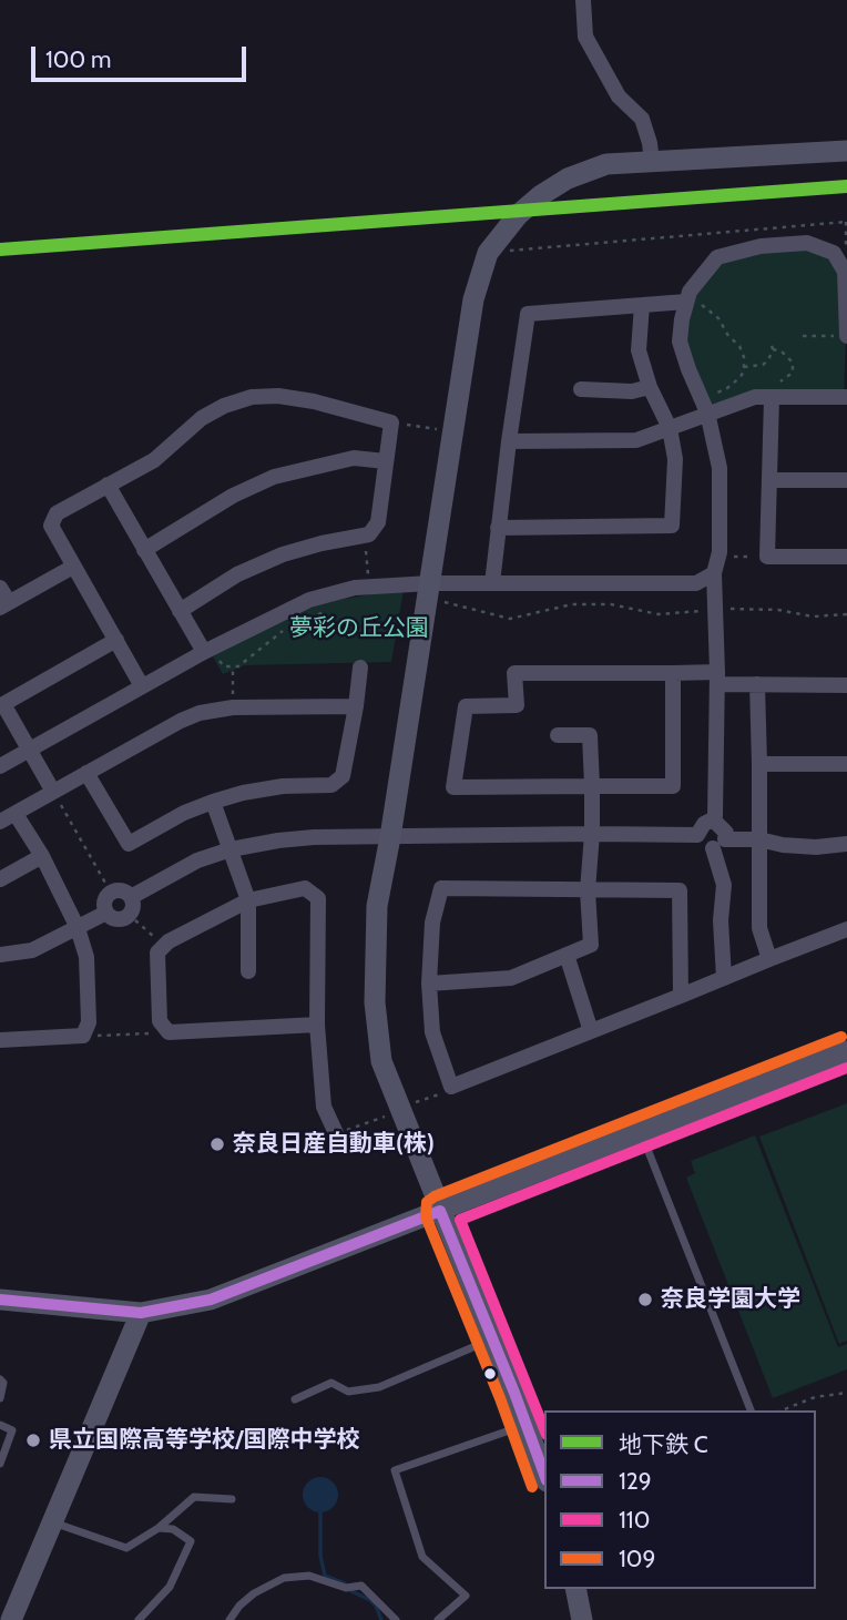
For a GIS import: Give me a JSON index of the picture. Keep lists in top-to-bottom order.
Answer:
{
  "parks": ["夢彩の丘公園"],
  "places": ["奈良日産自動車(株)", "奈良学園大学", "県立国際高等学校/国際中学校"],
  "lines": [
    "metro line C",
    "transit line 109",
    "transit line 110",
    "transit line 129"
  ],
  "legend": [
    "地下鉄 C",
    "129",
    "110",
    "109"
  ],
  "scale_bar": "100 m"
}
